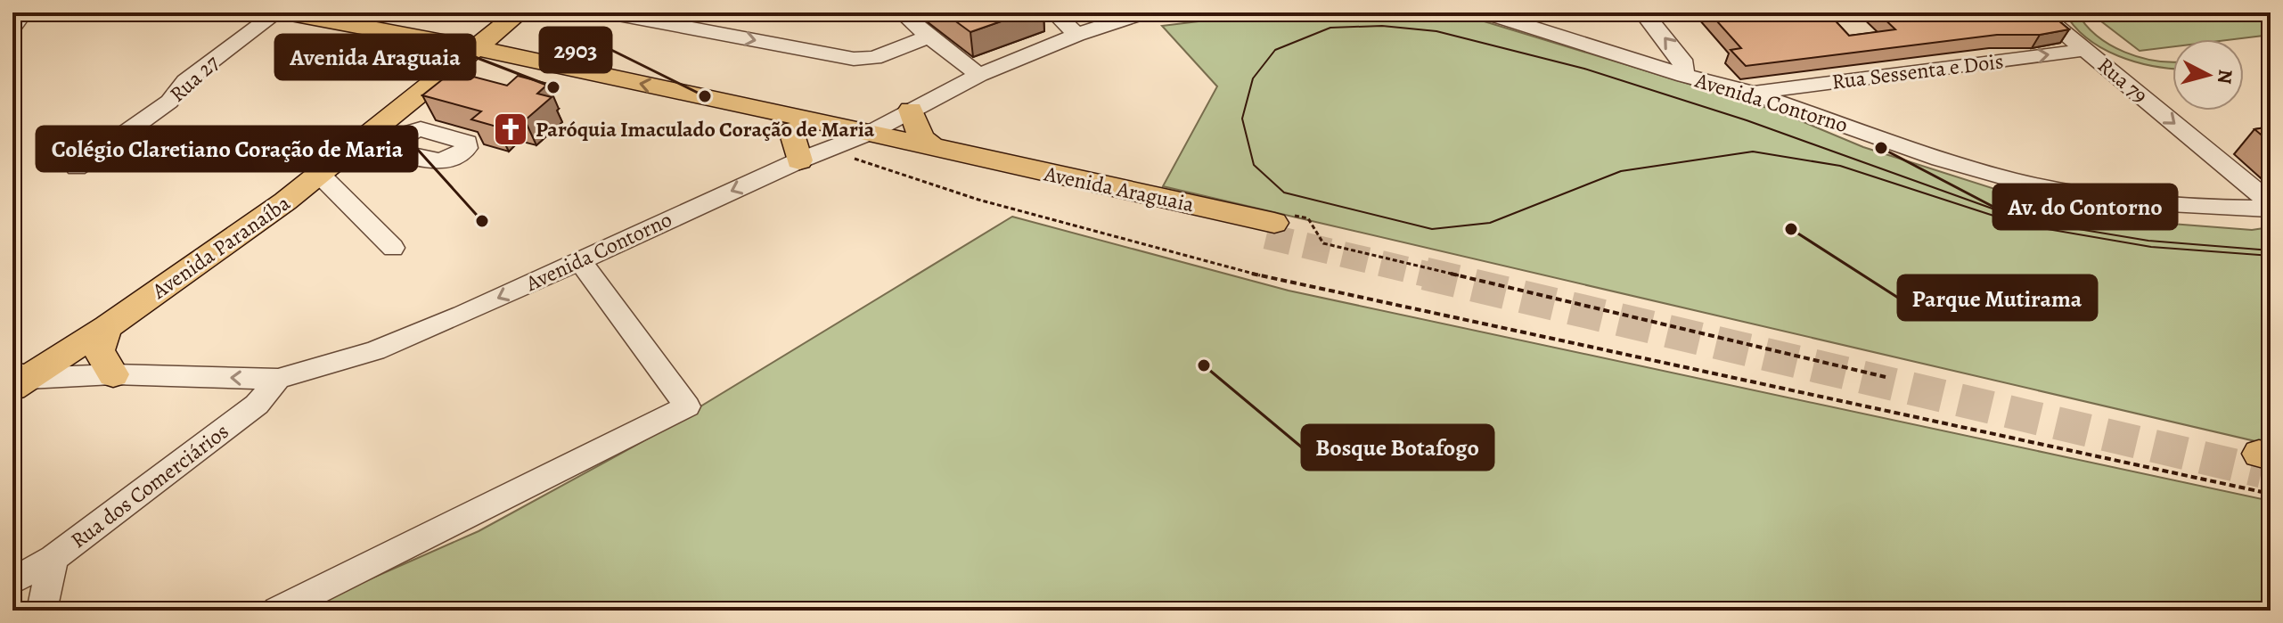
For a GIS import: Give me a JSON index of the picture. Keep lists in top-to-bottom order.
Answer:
{
  "streets": {
    "main road": ["Avenida Araguaia", "Avenida Paranaíba"],
    "street": [
      "Rua Sessenta e Dois",
      "Rua 27",
      "Rua 79",
      "Avenida Contorno",
      "Rua dos Comerciários"
    ]
  },
  "crossings": [
    ["Rua Sessenta e Dois", "Rua 79"],
    ["Rua Sessenta e Dois", "Avenida Contorno"],
    ["Rua 27", "Avenida Araguaia"],
    ["Rua 79", "Avenida Contorno"],
    ["Avenida Contorno", "Avenida Araguaia"],
    ["Avenida Contorno", "Avenida Paranaíba"],
    ["Avenida Contorno", "Rua dos Comerciários"],
    ["Avenida Araguaia", "Avenida Paranaíba"]
  ],
  "one_way": ["Rua Sessenta e Dois", "Rua 79", "Avenida Contorno"],
  "places": {
    "other": [
      "Avenida Araguaia",
      "2903",
      "Av. do Contorno",
      "Colégio Claretiano Coração de Maria",
      "Parque Mutirama",
      "Bosque Botafogo"
    ],
    "church": ["Paróquia Imaculado Coração de Maria"]
  },
  "north": "right"
}
